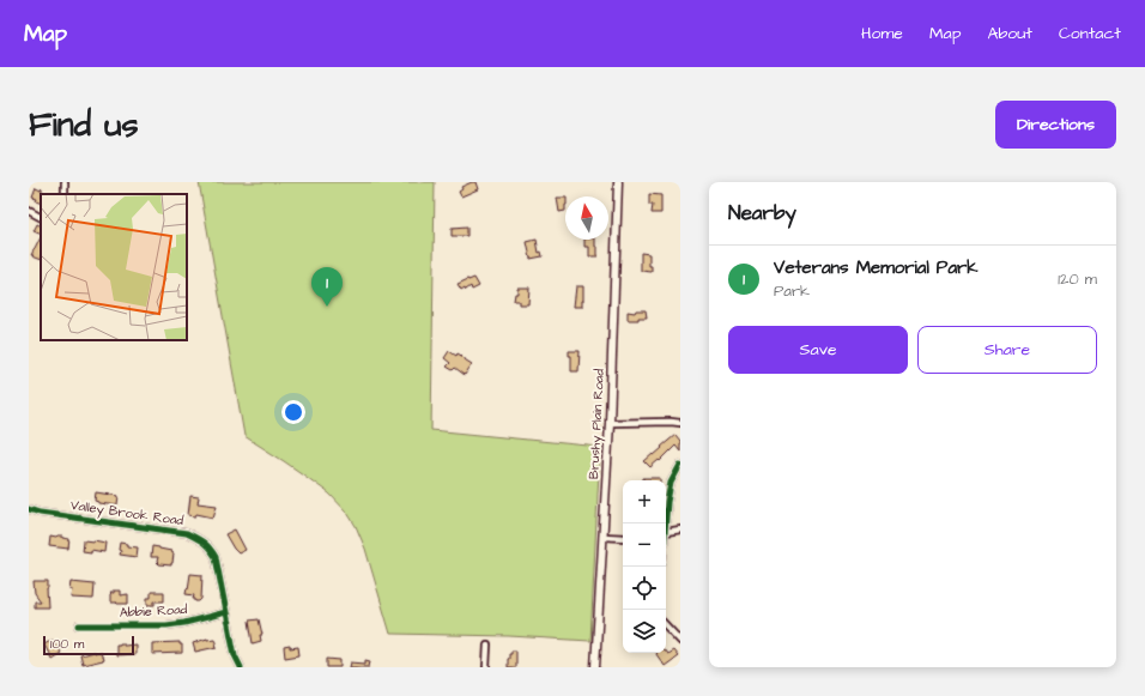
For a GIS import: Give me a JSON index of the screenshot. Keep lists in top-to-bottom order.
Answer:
{
  "streets": {
    "main road": ["Brushy Plain Road"],
    "street": ["Valley Brook Road", "Abbie Road"]
  },
  "crossings": [
    ["Valley Brook Road", "Abbie Road"]
  ],
  "scale_bar": "100 m",
  "north": "top",
  "page": {
    "header": "Map",
    "nav": [
      "Home",
      "Map",
      "About",
      "Contact"
    ],
    "buttons": [
      "Directions",
      ["Save", "Share"]
    ],
    "title": "Find us",
    "heading": "Nearby",
    "list": [
      {
        "mark": "1",
        "name": "Veterans Memorial Park",
        "note": "Park",
        "value": "120 m"
      }
    ],
    "pins": "1",
    "map_buttons": ["+", "−"],
    "scale": "100 m"
  }
}
